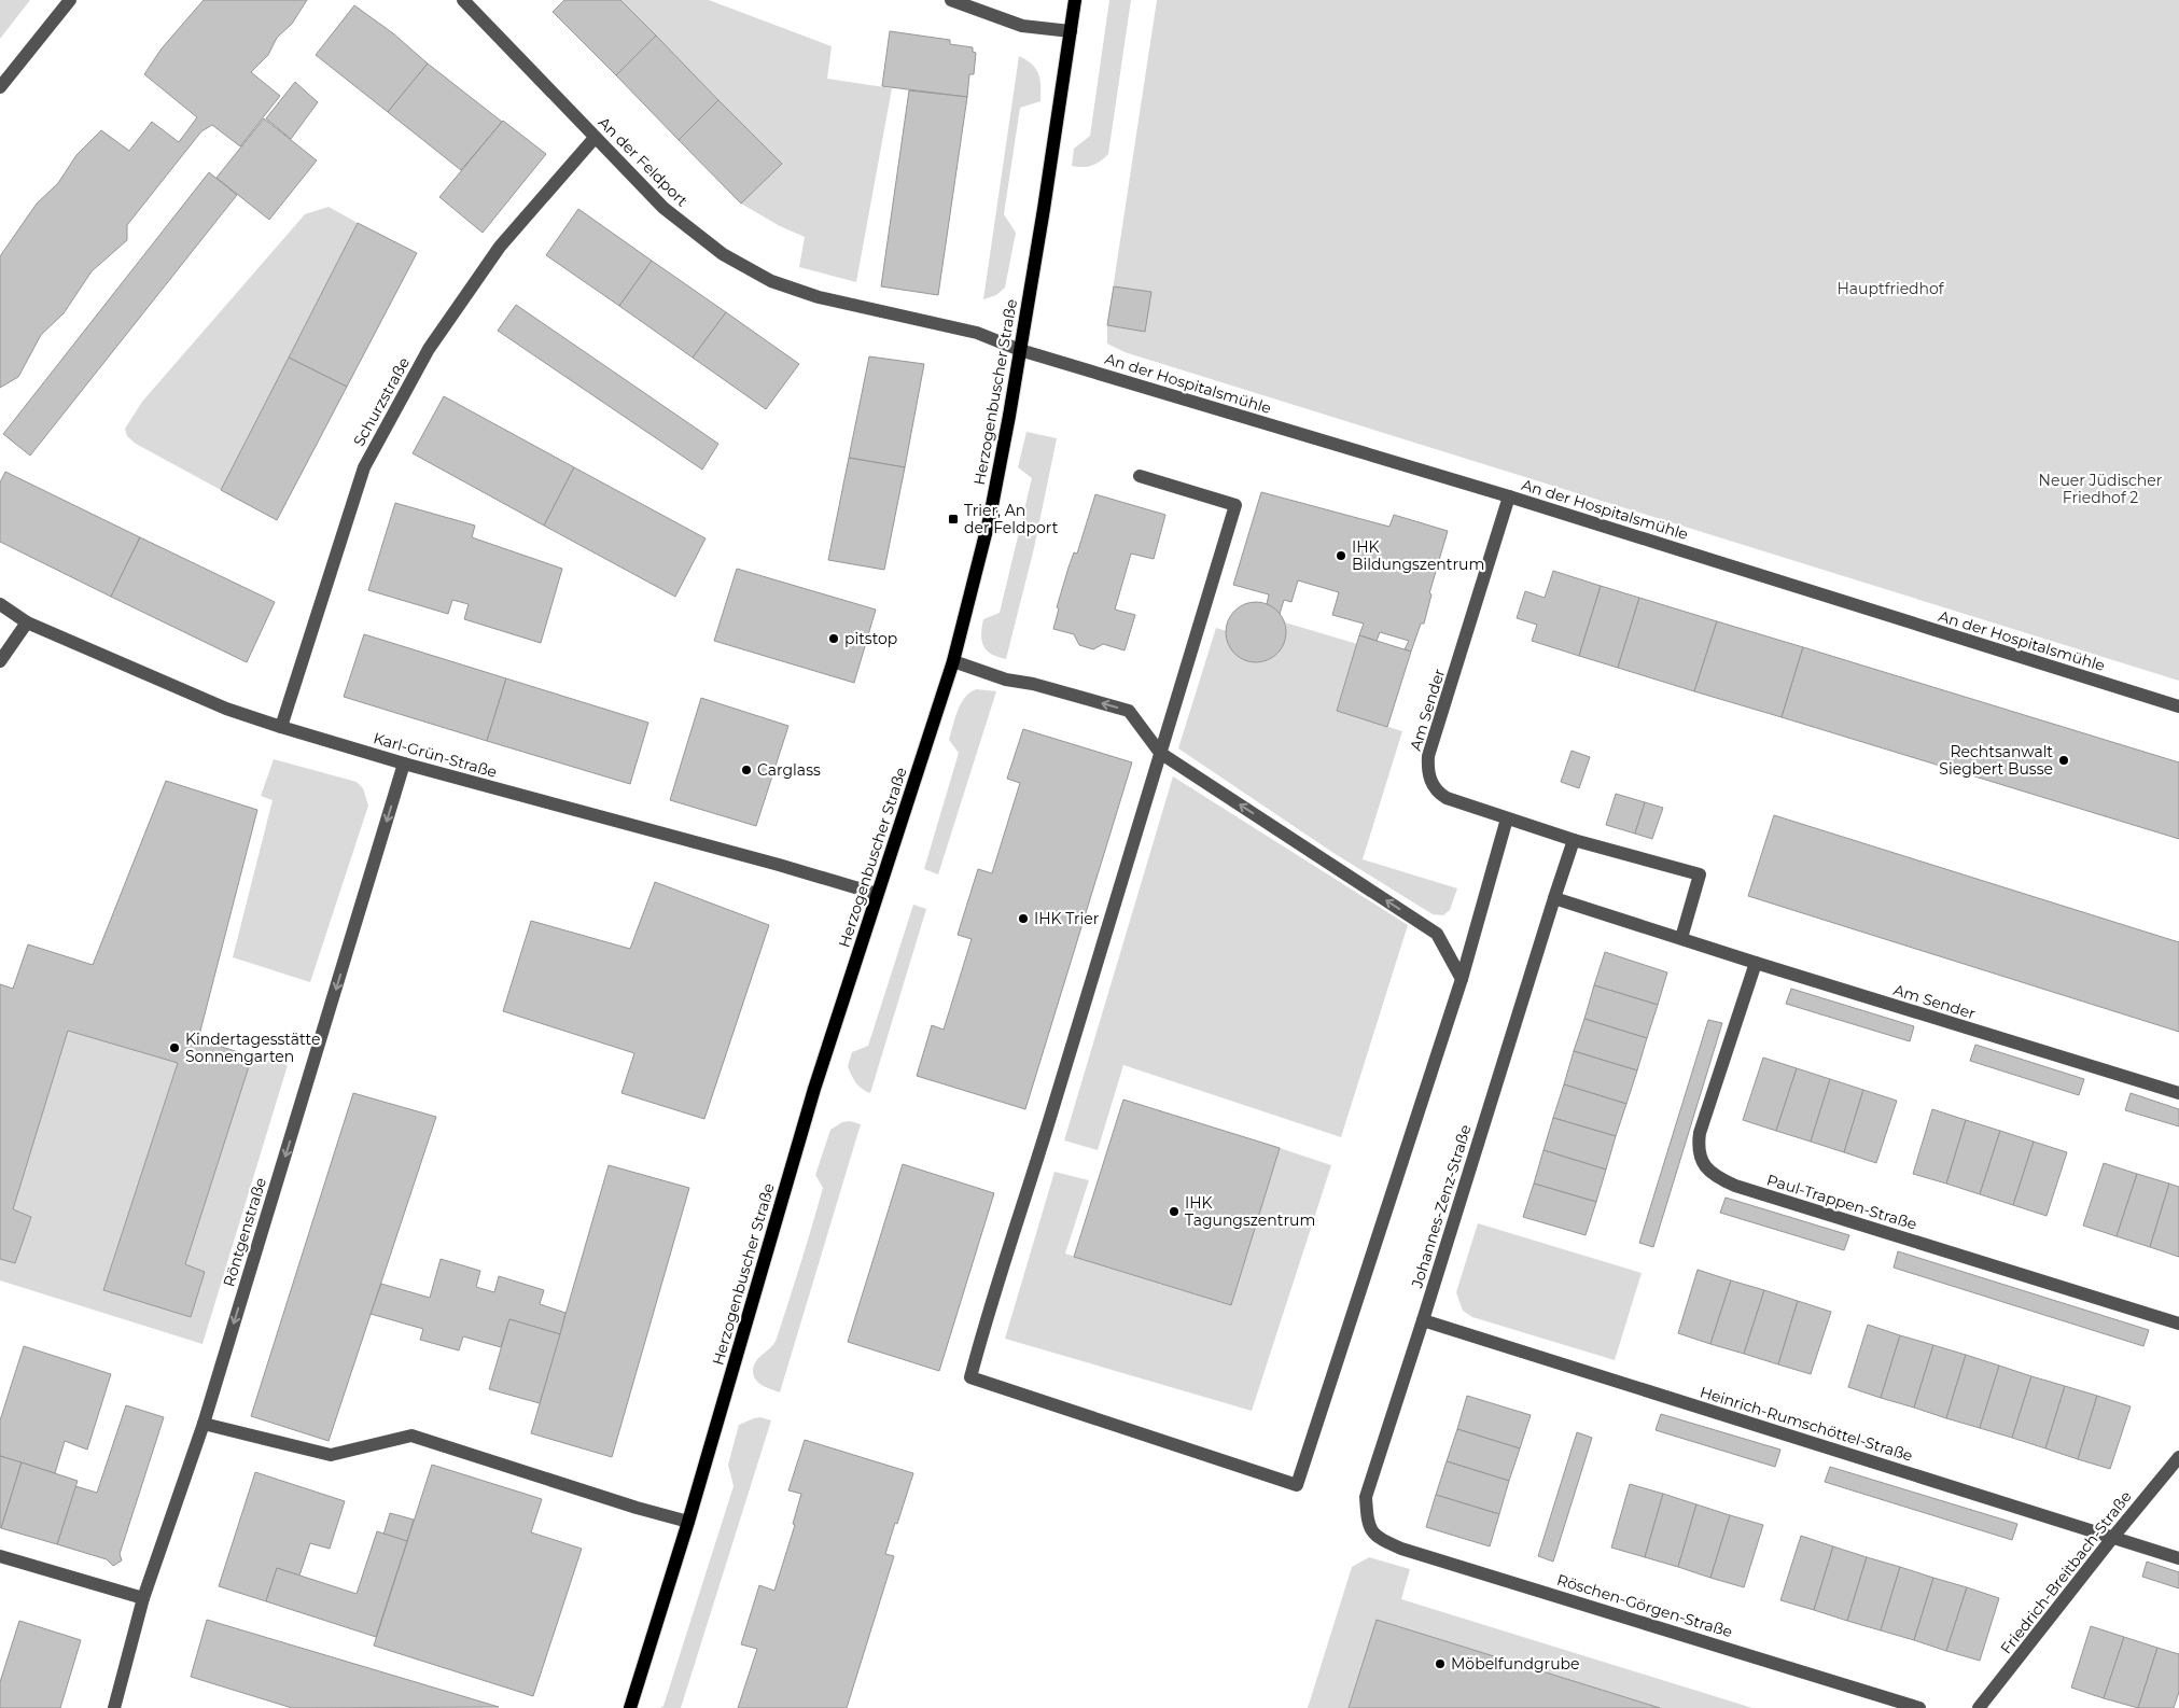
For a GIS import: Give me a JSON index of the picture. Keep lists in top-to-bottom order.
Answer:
{
  "streets": {
    "main road": ["Herzogenbuscher Straße"],
    "street": [
      "An der Feldport",
      "An der Hospitalsmühle",
      "Schurzstraße",
      "Am Sender",
      "Karl-Grün-Straße",
      "Paul-Trappen-Straße",
      "Johannes-Zenz-Straße",
      "Röntgenstraße",
      "Heinrich-Rumschöttel-Straße",
      "Friedrich-Breitbach-Straße",
      "Röschen-Görgen-Straße"
    ]
  },
  "crossings": [
    ["An der Feldport", "An der Hospitalsmühle"],
    ["An der Feldport", "Herzogenbuscher Straße"],
    ["An der Feldport", "Schurzstraße"],
    ["An der Hospitalsmühle", "Herzogenbuscher Straße"],
    ["An der Hospitalsmühle", "Am Sender"],
    ["Herzogenbuscher Straße", "Karl-Grün-Straße"],
    ["Schurzstraße", "Karl-Grün-Straße"],
    ["Am Sender", "Paul-Trappen-Straße"],
    ["Am Sender", "Johannes-Zenz-Straße"],
    ["Karl-Grün-Straße", "Röntgenstraße"],
    ["Johannes-Zenz-Straße", "Heinrich-Rumschöttel-Straße"],
    ["Johannes-Zenz-Straße", "Röschen-Görgen-Straße"],
    ["Heinrich-Rumschöttel-Straße", "Friedrich-Breitbach-Straße"]
  ],
  "one_way": ["Röntgenstraße"],
  "parks": ["Hauptfriedhof", "Neuer Jüdischer Friedhof 2"],
  "places": {
    "transit": ["Trier, An der Feldport"],
    "other": [
      "IHK Bildungszentrum",
      "pitstop",
      "Rechtsanwalt Siegbert Busse",
      "Carglass",
      "IHK Trier",
      "Kindertagesstätte Sonnengarten",
      "IHK Tagungszentrum",
      "Möbelfundgrube"
    ]
  }
}
